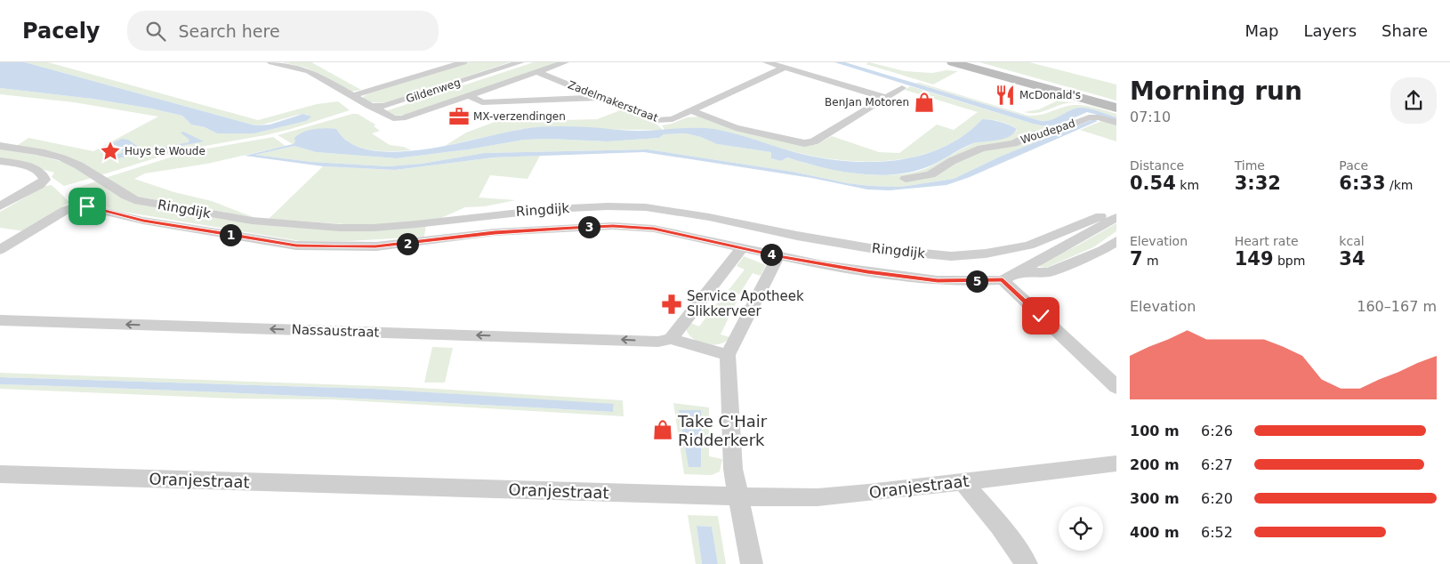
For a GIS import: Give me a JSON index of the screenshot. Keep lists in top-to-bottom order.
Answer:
{
  "streets": {
    "street": [
      "Gildenweg",
      "Zadelmakerstraat",
      "Woudepad",
      "Ringdijk",
      "Nassaustraat",
      "Oranjestraat"
    ]
  },
  "places": {
    "restaurant": ["McDonald's"],
    "shop": ["BenJan Motoren", "Take C'Hair Ridderkerk"],
    "office": ["MX-verzendingen"],
    "place": ["Huys te Woude"],
    "pharmacy": ["Service Apotheek Slikkerveer"]
  },
  "page": {
    "header": "Pacely",
    "search": "Search here",
    "nav": ["Map", "Layers", "Share"],
    "heading": ["Morning run", "07:10"],
    "stats": [
      ["Distance", "0.54 km"],
      ["Time", "3:32"],
      ["Pace", "6:33 /km"],
      ["Elevation", "7 m"],
      ["Heart rate", "149 bpm"],
      ["kcal", "34"]
    ],
    "pins": [
      "3",
      "1",
      "2",
      "4",
      "5"
    ],
    "chart": ["Elevation", "160–167 m"],
    "list": [
      {
        "name": "100 m",
        "note": "6:26"
      },
      {
        "name": "200 m",
        "note": "6:27"
      },
      {
        "name": "300 m",
        "note": "6:20"
      },
      {
        "name": "400 m",
        "note": "6:52"
      }
    ]
  }
}
